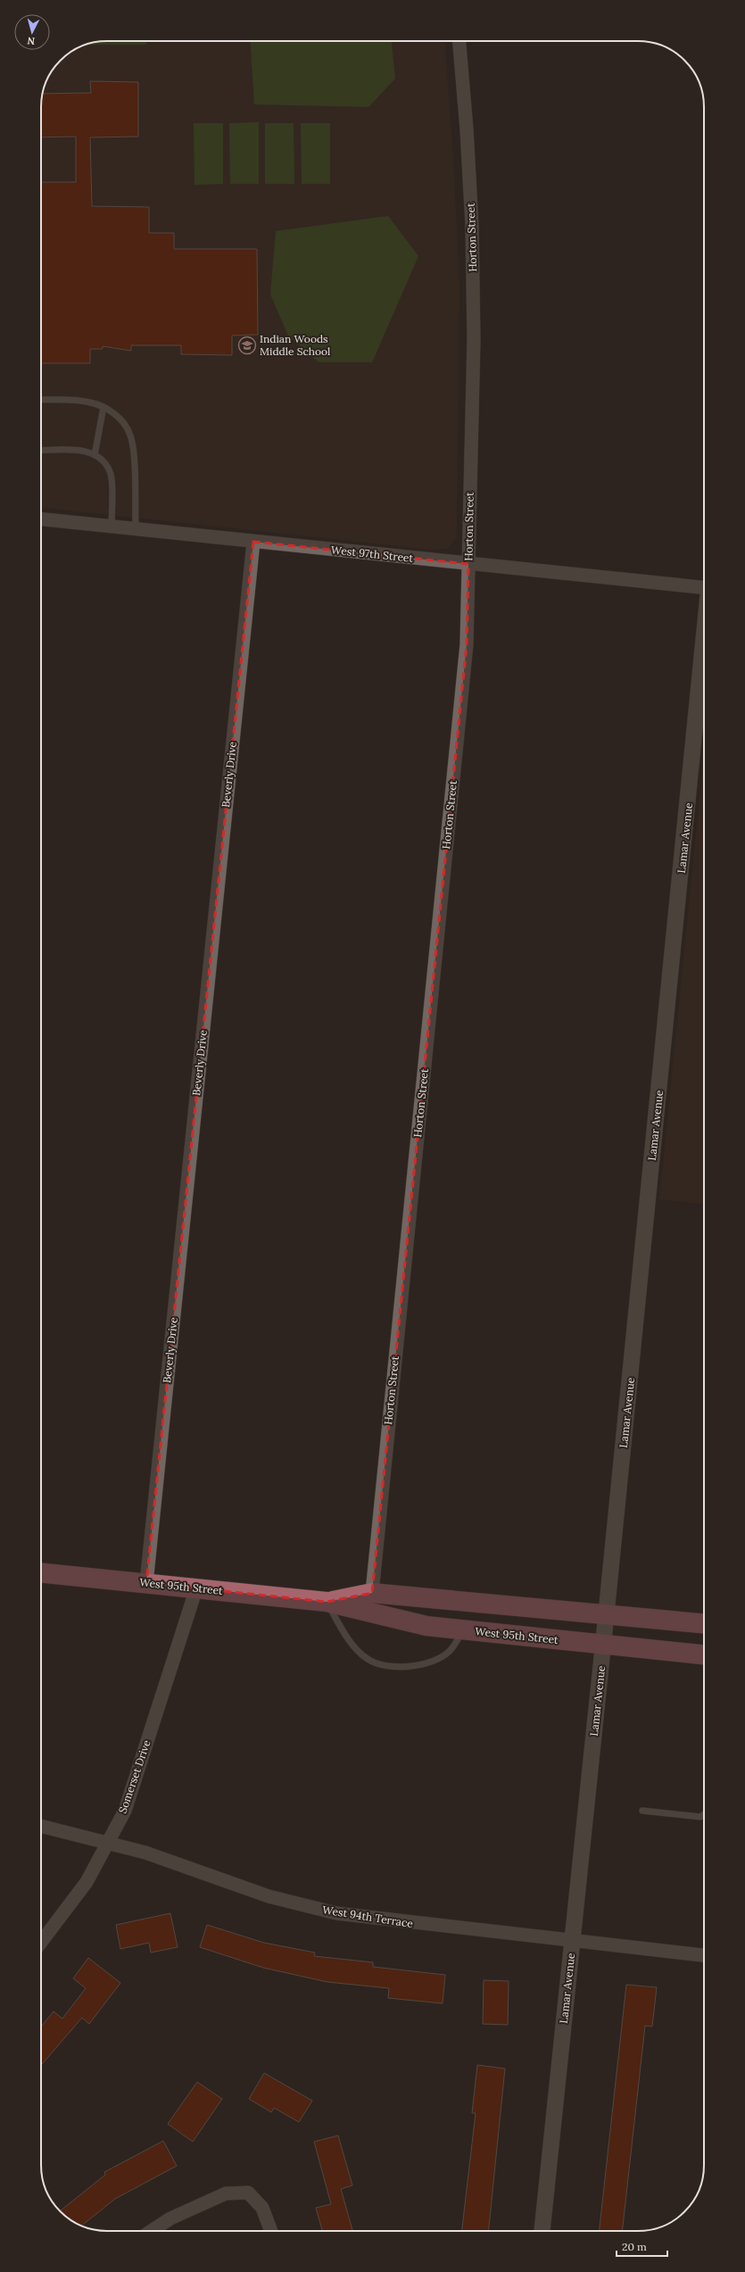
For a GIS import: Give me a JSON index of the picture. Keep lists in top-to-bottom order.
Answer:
{
  "streets": {
    "main road": ["West 95th Street"],
    "street": [
      "Horton Street",
      "West 97th Street",
      "Beverly Drive",
      "Lamar Avenue",
      "Somerset Drive",
      "West 94th Terrace"
    ]
  },
  "crossings": [
    ["Horton Street", "West 97th Street"],
    ["Horton Street", "West 95th Street"],
    ["West 97th Street", "Beverly Drive"],
    ["Beverly Drive", "West 95th Street"],
    ["Lamar Avenue", "West 95th Street"],
    ["Lamar Avenue", "West 94th Terrace"],
    ["West 95th Street", "Somerset Drive"],
    ["Somerset Drive", "West 94th Terrace"]
  ],
  "places": {
    "school or university": ["Indian Woods Middle School"]
  },
  "scale_bar": "20 m",
  "north": "bottom"
}
